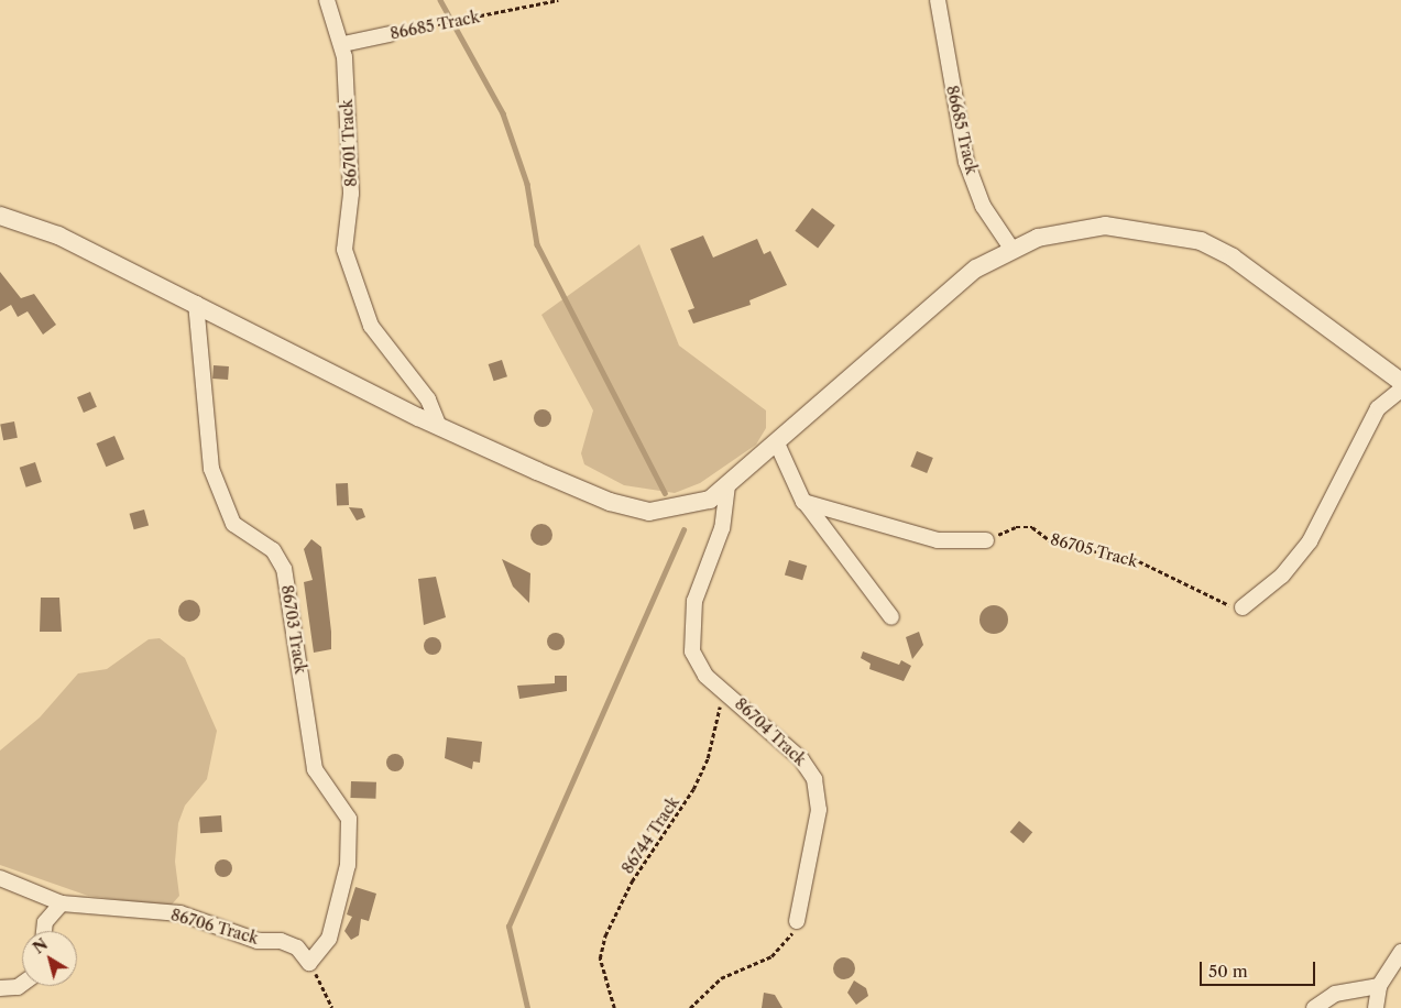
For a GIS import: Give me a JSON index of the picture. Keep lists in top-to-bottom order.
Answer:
{
  "streets": {
    "street": [
      "86685 Track",
      "86701 Track",
      "86703 Track",
      "86704 Track",
      "86706 Track"
    ],
    "path": ["86705 Track", "86744 Track"]
  },
  "crossings": [
    ["86685 Track", "86701 Track"],
    ["86703 Track", "86706 Track"]
  ],
  "scale_bar": "50 m",
  "north": "top left"
}
